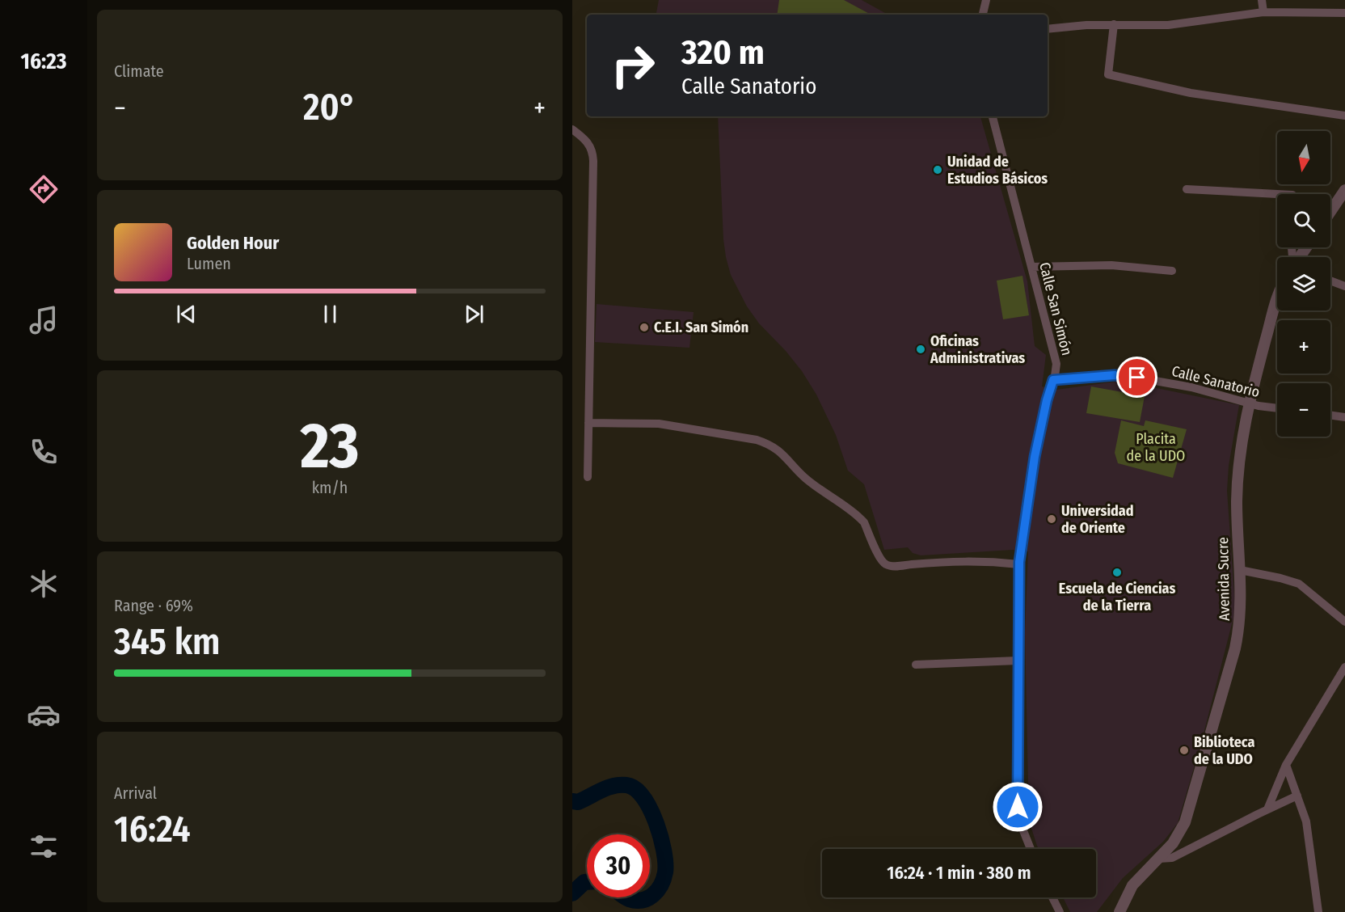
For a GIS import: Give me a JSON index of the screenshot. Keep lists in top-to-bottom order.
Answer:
{
  "streets": {
    "street": ["Calle San Simón", "Calle Sanatorio", "Avenida Sucre"]
  },
  "crossings": [
    ["Calle San Simón", "Calle Sanatorio"],
    ["Calle Sanatorio", "Avenida Sucre"]
  ],
  "parks": ["Placita de la UDO"],
  "places": [
    "Unidad de Estudios Básicos",
    "C.E.I. San Simón",
    "Oficinas Administrativas",
    "Universidad de Oriente",
    "Escuela de Ciencias de la Tierra",
    "Biblioteca de la UDO"
  ],
  "north": "bottom",
  "page": {
    "tabs": "16:23",
    "tile": [
      "Climate",
      ["23", "km/h"],
      ["Range · 69%", "345 km"],
      ["Arrival", "16:24"]
    ],
    "turn": ["320 m", "Calle Sanatorio"],
    "heat": ["−", "20°", "+"],
    "map_buttons": ["+", "−"],
    "song": ["Golden Hour", "Lumen"],
    "limit": "30",
    "trip": "16:24 · 1 min · 380 m"
  }
}
